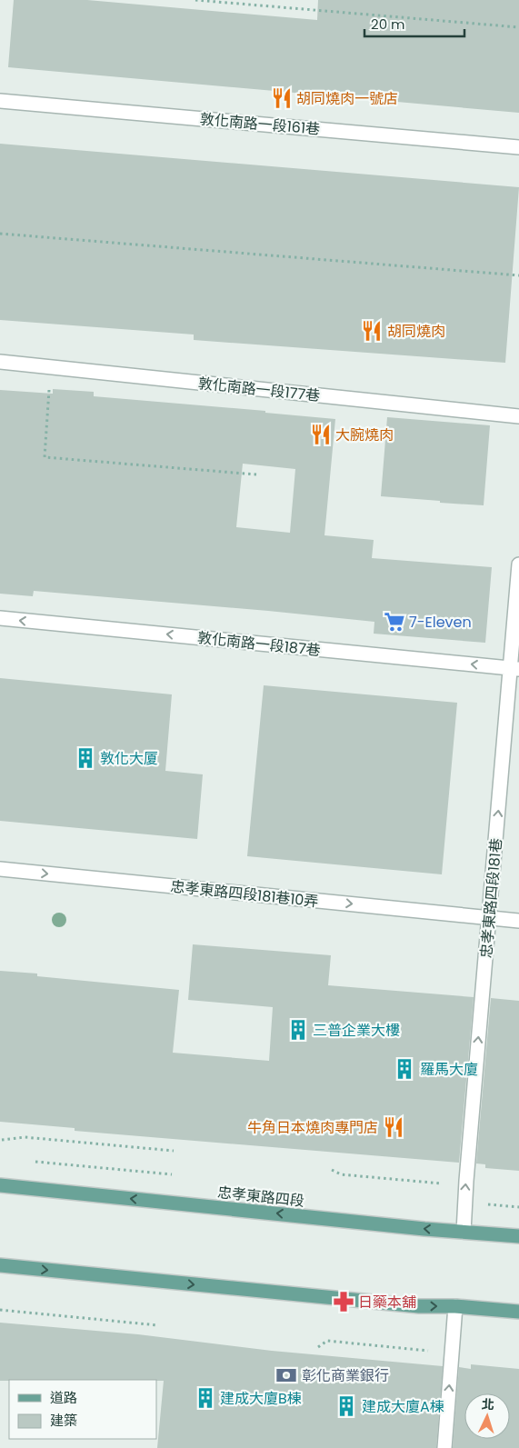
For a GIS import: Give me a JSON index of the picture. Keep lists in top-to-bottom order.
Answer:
{
  "streets": {
    "main road": ["忠孝東路四段"],
    "street": [
      "敦化南路一段161巷",
      "敦化南路一段177巷",
      "敦化南路一段187巷",
      "忠孝東路四段181巷10弄",
      "忠孝東路四段181巷"
    ]
  },
  "crossings": [
    ["敦化南路一段187巷", "忠孝東路四段181巷"],
    ["忠孝東路四段181巷10弄", "忠孝東路四段181巷"],
    ["忠孝東路四段181巷", "忠孝東路四段"]
  ],
  "one_way": ["敦化南路一段187巷", "忠孝東路四段181巷10弄", "忠孝東路四段181巷"],
  "places": {
    "restaurant": [
      "胡同燒肉一號店",
      "胡同燒肉",
      "大腕燒肉",
      "牛角日本燒肉專門店"
    ],
    "supermarket": ["7-Eleven"],
    "building": [
      "敦化大厦",
      "三普企業大樓",
      "羅馬大廈",
      "建成大廈B棟",
      "建成大廈A棟"
    ],
    "pharmacy": ["日藥本舖"],
    "bank": ["彰化商業銀行"]
  },
  "legend": ["道路", "建築"],
  "scale_bar": "20 m",
  "north": "top"
}
